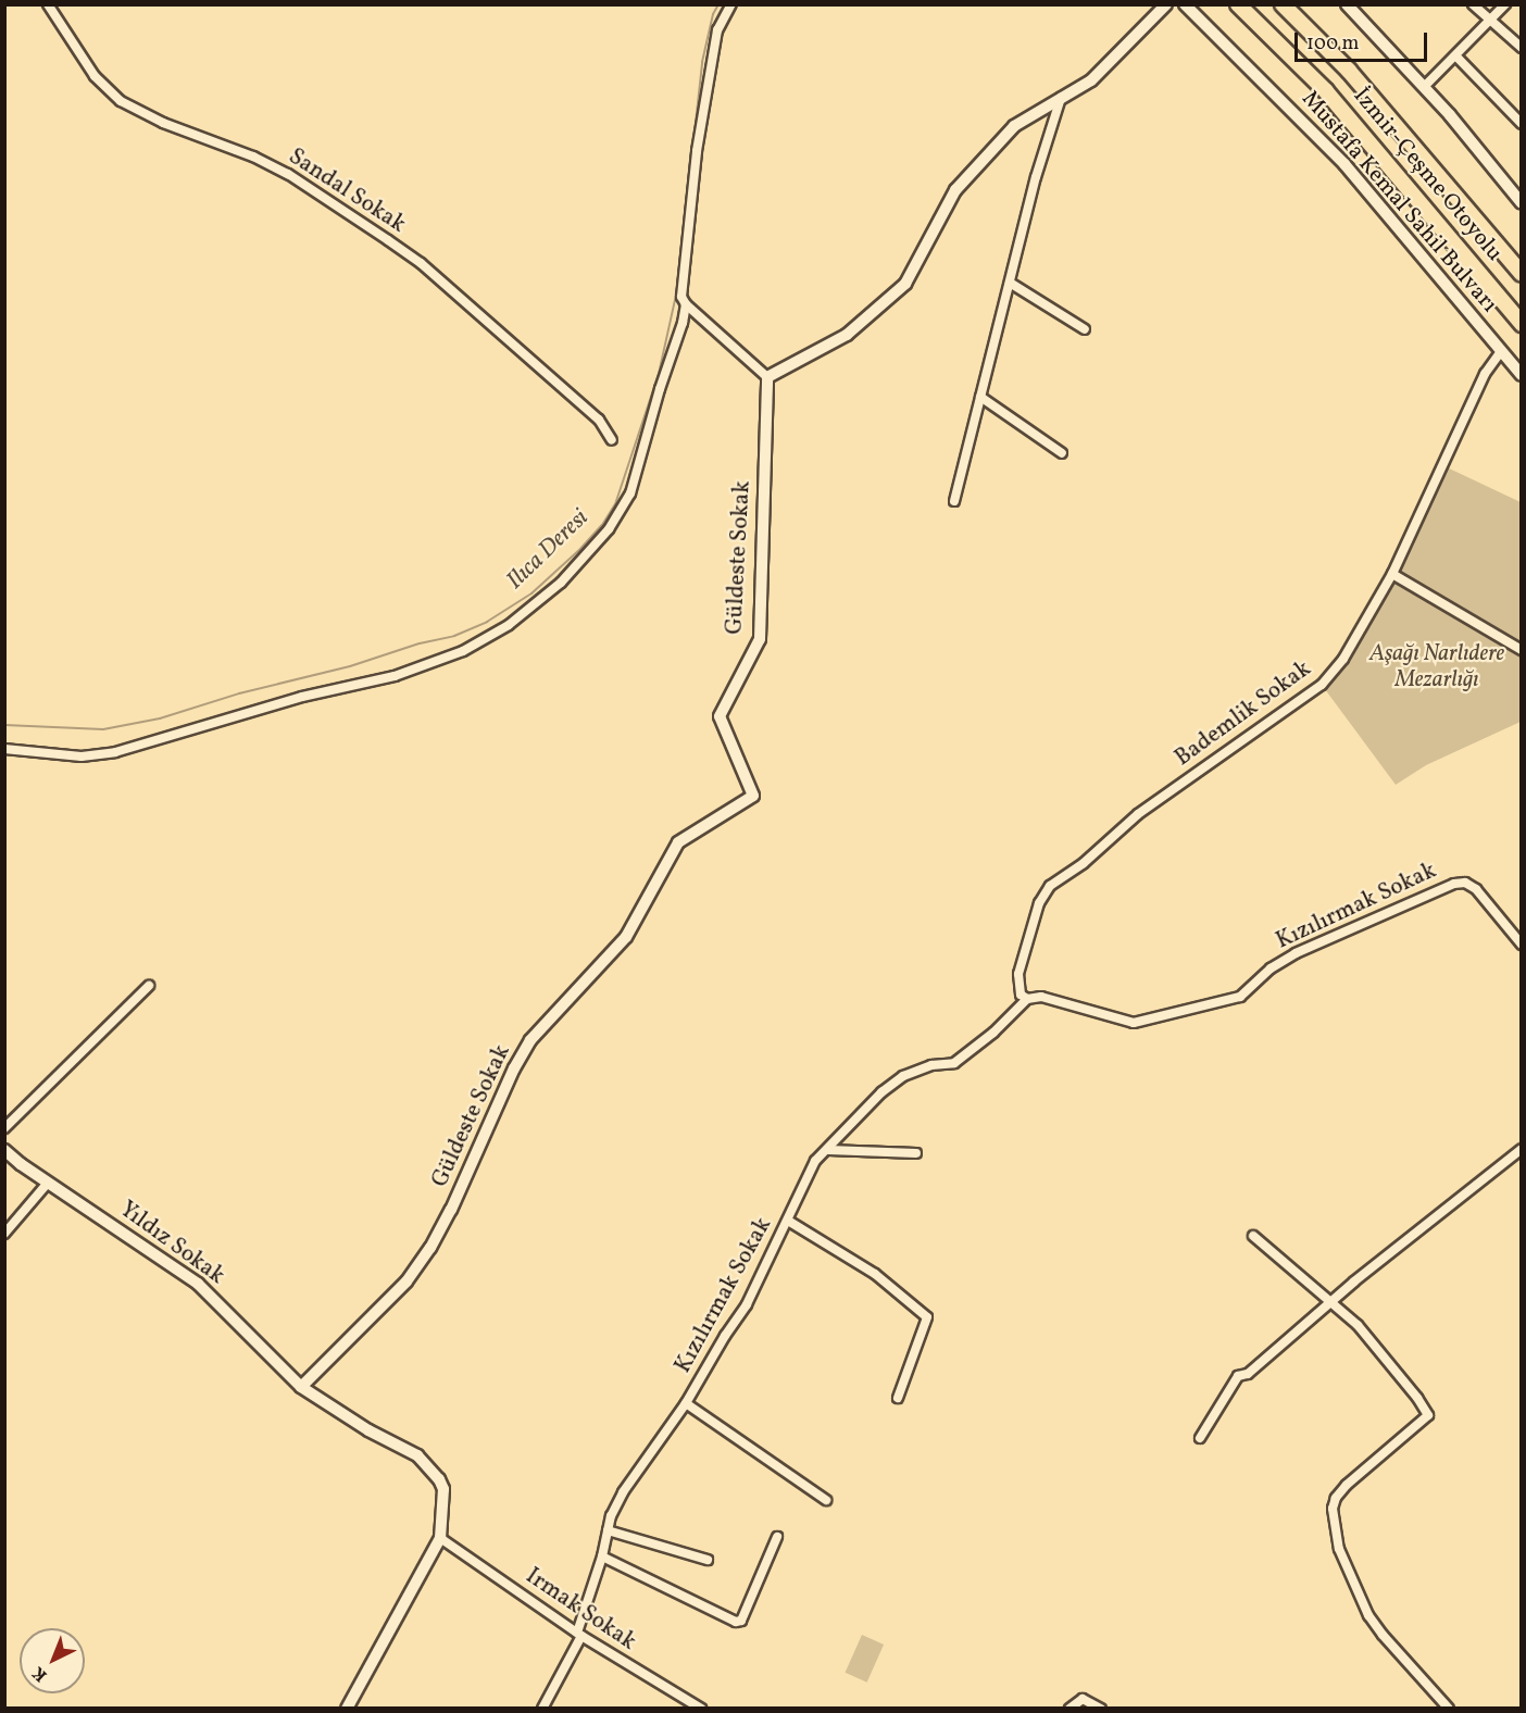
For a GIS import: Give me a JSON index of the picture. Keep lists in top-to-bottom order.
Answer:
{
  "streets": {
    "highway": ["İzmir-Çeşme Otoyolu"],
    "street": [
      "Sandal Sokak",
      "Mustafa Kemal Sahil Bulvarı",
      "Güldeste Sokak",
      "Bademlik Sokak",
      "Kızılırmak Sokak",
      "Yıldız Sokak",
      "Irmak Sokak"
    ]
  },
  "crossings": [
    ["Mustafa Kemal Sahil Bulvarı", "Bademlik Sokak"],
    ["Güldeste Sokak", "Yıldız Sokak"],
    ["Bademlik Sokak", "Kızılırmak Sokak"],
    ["Kızılırmak Sokak", "Irmak Sokak"],
    ["Yıldız Sokak", "Irmak Sokak"]
  ],
  "water": ["Ilıca Deresi"],
  "parks": ["Aşağı Narlıdere Mezarlığı"],
  "scale_bar": "100 m",
  "north": "bottom left"
}
